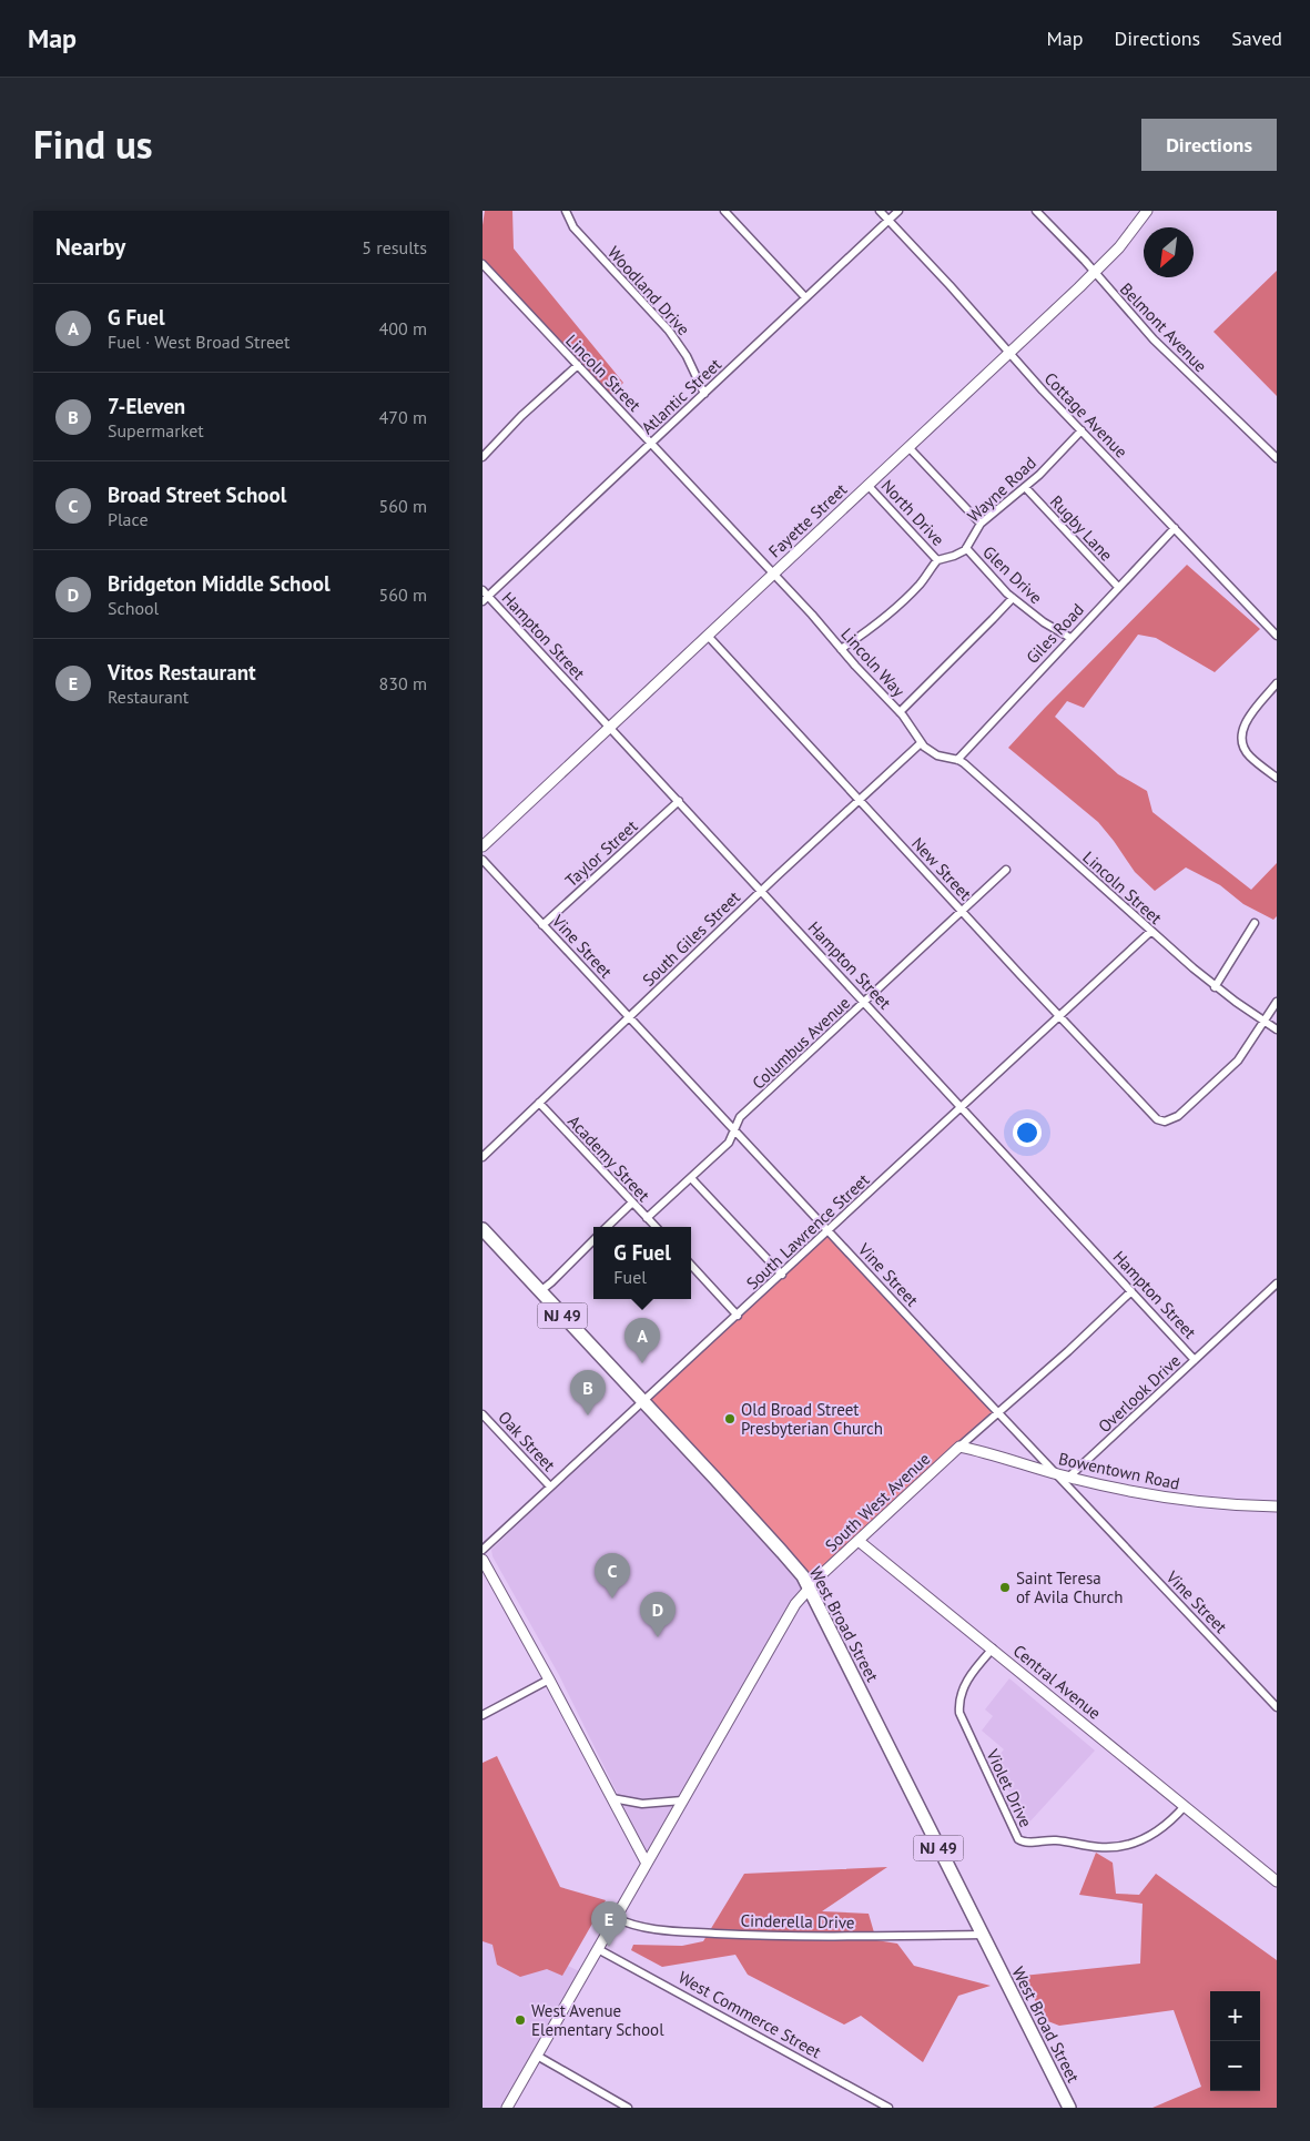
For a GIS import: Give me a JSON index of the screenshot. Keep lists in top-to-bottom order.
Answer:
{
  "streets": {
    "highway": ["NJ 49", "West Broad Street"],
    "main road": [
      "Fayette Street",
      "Bowentown Road",
      "South West Avenue",
      "Central Avenue"
    ],
    "street": [
      "Woodland Drive",
      "Belmont Avenue",
      "Lincoln Street",
      "Atlantic Street",
      "Cottage Avenue",
      "Wayne Road",
      "North Drive",
      "Rugby Lane",
      "Glen Drive",
      "Giles Road",
      "Hampton Street",
      "Lincoln Way",
      "Taylor Street",
      "New Street",
      "South Giles Street",
      "Vine Street",
      "Columbus Avenue",
      "Academy Street",
      "South Lawrence Street",
      "Overlook Drive",
      "Oak Street",
      "Violet Drive",
      "Cinderella Drive",
      "West Commerce Street"
    ]
  },
  "crossings": [
    ["Woodland Drive", "Atlantic Street"],
    ["Belmont Avenue", "Fayette Street"],
    ["Lincoln Street", "Atlantic Street"],
    ["Lincoln Street", "Fayette Street"],
    ["Lincoln Street", "Giles Road"],
    ["Lincoln Street", "Lincoln Way"],
    ["Lincoln Street", "New Street"],
    ["Lincoln Street", "South Lawrence Street"],
    ["Atlantic Street", "Cottage Avenue"],
    ["Atlantic Street", "Hampton Street"],
    ["Cottage Avenue", "Wayne Road"],
    ["Cottage Avenue", "Fayette Street"],
    ["Cottage Avenue", "Giles Road"],
    ["Wayne Road", "North Drive"],
    ["Wayne Road", "Rugby Lane"],
    ["Wayne Road", "Glen Drive"],
    ["North Drive", "Fayette Street"],
    ["Fayette Street", "Hampton Street"],
    ["Fayette Street", "Lincoln Way"],
    ["Fayette Street", "New Street"],
    ["Rugby Lane", "Giles Road"],
    ["Glen Drive", "Giles Road"],
    ["Giles Road", "Lincoln Way"],
    ["Hampton Street", "Taylor Street"],
    ["Hampton Street", "South Giles Street"],
    ["Hampton Street", "Columbus Avenue"],
    ["Hampton Street", "South Lawrence Street"],
    ["Hampton Street", "Overlook Drive"],
    ["Hampton Street", "South West Avenue"],
    ["Lincoln Way", "South Giles Street"],
    ["Taylor Street", "Vine Street"],
    ["New Street", "South Giles Street"],
    ["New Street", "Columbus Avenue"],
    ["New Street", "South Lawrence Street"],
    ["South Giles Street", "Vine Street"],
    ["South Giles Street", "Academy Street"],
    ["Vine Street", "Columbus Avenue"],
    ["Vine Street", "South Lawrence Street"],
    ["Vine Street", "Bowentown Road"],
    ["Vine Street", "South West Avenue"],
    ["Columbus Avenue", "Academy Street"],
    ["South Lawrence Street", "Oak Street"],
    ["South Lawrence Street", "West Broad Street"],
    ["Overlook Drive", "Bowentown Road"],
    ["Bowentown Road", "South West Avenue"],
    ["South West Avenue", "West Broad Street"],
    ["South West Avenue", "Central Avenue"],
    ["South West Avenue", "Cinderella Drive"],
    ["South West Avenue", "West Commerce Street"],
    ["West Broad Street", "Cinderella Drive"],
    ["Central Avenue", "Violet Drive"]
  ],
  "places": ["Old Broad Street Presbyterian Church", "Saint Teresa of Avila Church", "West Avenue Elementary School"],
  "north": "bottom left",
  "page": {
    "header": "Map",
    "nav": ["Map", "Directions", "Saved"],
    "title": "Find us",
    "buttons": "Directions",
    "heading": ["Nearby", "5 results"],
    "list": [
      {
        "mark": "A",
        "name": "G Fuel",
        "note": "Fuel · West Broad Street",
        "value": "400 m"
      },
      {
        "mark": "B",
        "name": "7-Eleven",
        "note": "Supermarket",
        "value": "470 m"
      },
      {
        "mark": "C",
        "name": "Broad Street School",
        "note": "Place",
        "value": "560 m"
      },
      {
        "mark": "D",
        "name": "Bridgeton Middle School",
        "note": "School",
        "value": "560 m"
      },
      {
        "mark": "E",
        "name": "Vitos Restaurant",
        "note": "Restaurant",
        "value": "830 m"
      }
    ],
    "popup": ["G Fuel", "Fuel"],
    "pins": [
      "A",
      "B",
      "C",
      "D",
      "E"
    ],
    "map_buttons": ["+", "−"]
  }
}
